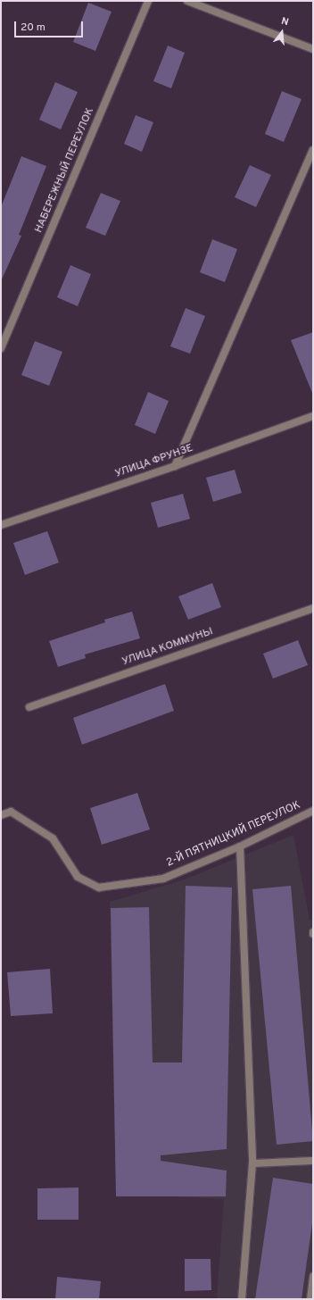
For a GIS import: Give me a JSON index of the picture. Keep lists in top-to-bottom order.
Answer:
{
  "streets": {
    "street": [
      "НАБЕРЕЖНЫЙ ПЕРЕУЛОК",
      "УЛИЦА ФРУНЗЕ",
      "УЛИЦА КОММУНЫ",
      "2-Й ПЯТНИЦКИЙ ПЕРЕУЛОК"
    ]
  },
  "scale_bar": "20 m",
  "north": "top"
}
